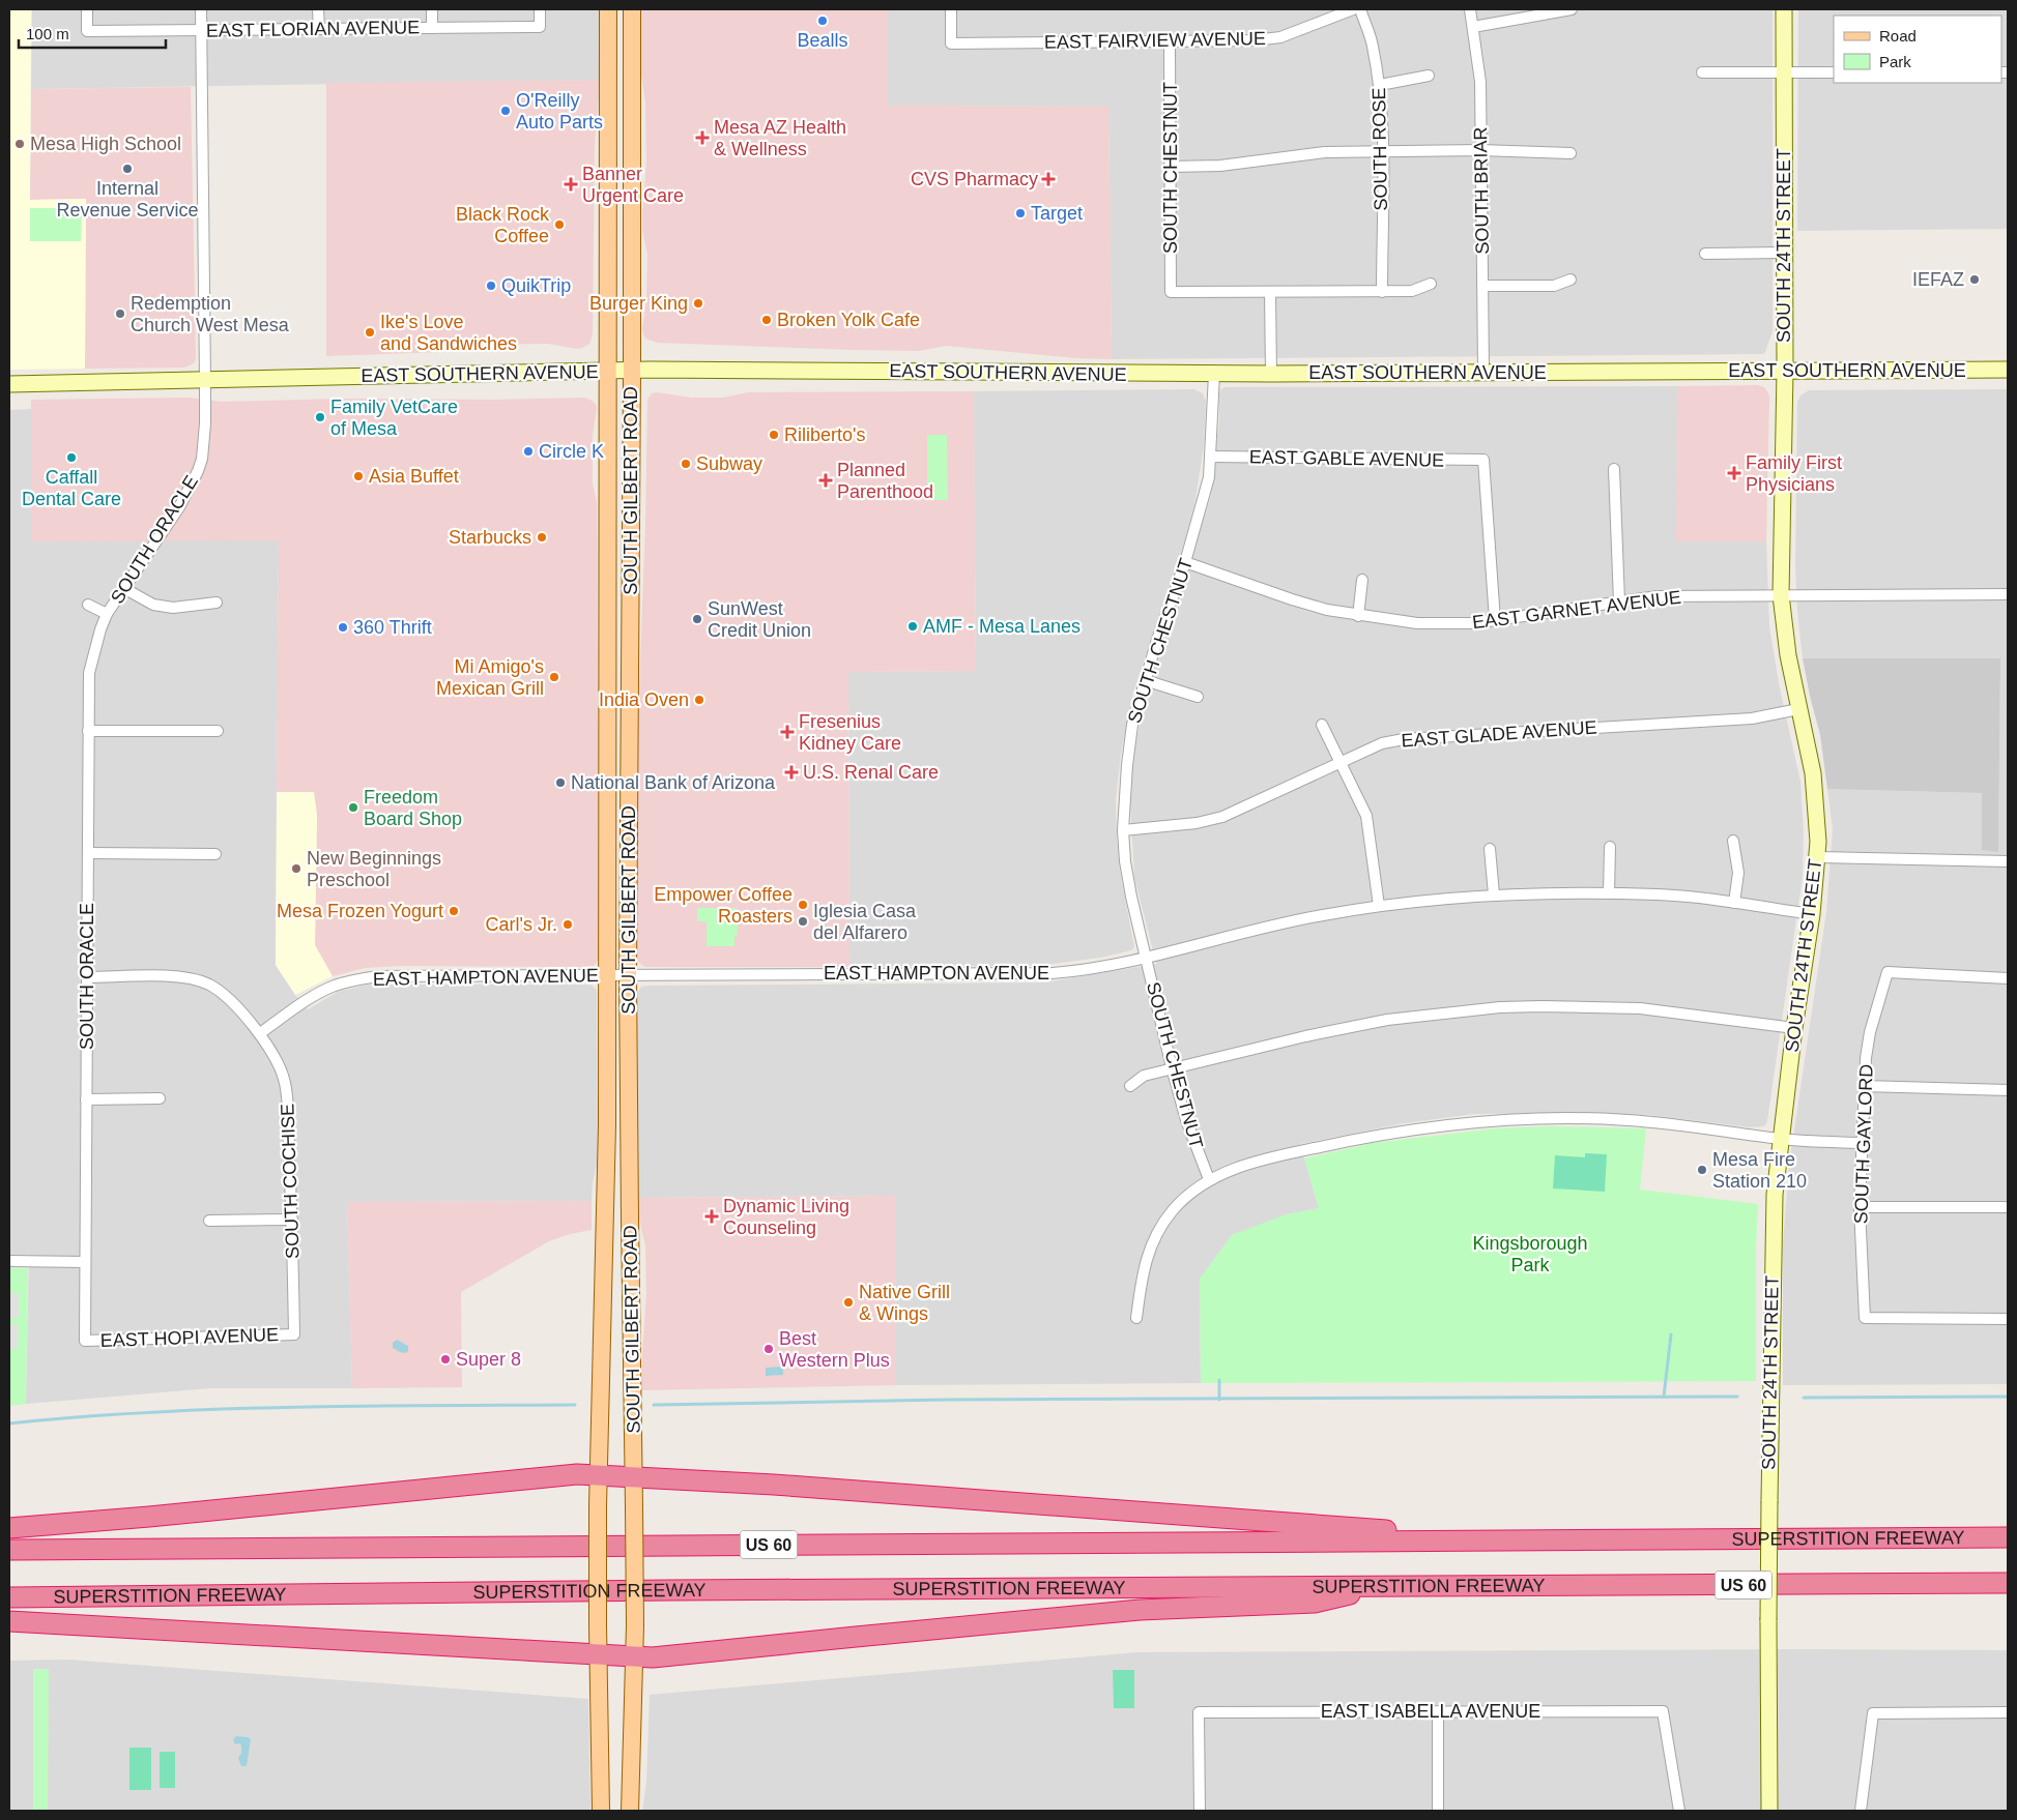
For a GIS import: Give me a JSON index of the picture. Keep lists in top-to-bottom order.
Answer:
{
  "streets": {
    "highway": ["SUPERSTITION FREEWAY", "US 60"],
    "main road": ["SOUTH 24TH STREET", "EAST SOUTHERN AVENUE", "SOUTH GILBERT ROAD"],
    "street": [
      "EAST FLORIAN AVENUE",
      "EAST FAIRVIEW AVENUE",
      "SOUTH ROSE",
      "SOUTH CHESTNUT",
      "SOUTH BRIAR",
      "EAST GABLE AVENUE",
      "SOUTH ORACLE",
      "EAST GARNET AVENUE",
      "EAST GLADE AVENUE",
      "EAST HAMPTON AVENUE",
      "SOUTH GAYLORD",
      "SOUTH COCHISE",
      "EAST HOPI AVENUE",
      "EAST ISABELLA AVENUE"
    ]
  },
  "crossings": [
    ["EAST FLORIAN AVENUE", "SOUTH ORACLE"],
    ["EAST FAIRVIEW AVENUE", "SOUTH CHESTNUT"],
    ["SOUTH CHESTNUT", "EAST SOUTHERN AVENUE"],
    ["SOUTH CHESTNUT", "EAST GABLE AVENUE"],
    ["SOUTH CHESTNUT", "EAST GARNET AVENUE"],
    ["SOUTH CHESTNUT", "EAST GLADE AVENUE"],
    ["SOUTH CHESTNUT", "EAST HAMPTON AVENUE"],
    ["SOUTH BRIAR", "EAST SOUTHERN AVENUE"],
    ["SOUTH 24TH STREET", "EAST SOUTHERN AVENUE"],
    ["SOUTH 24TH STREET", "EAST GARNET AVENUE"],
    ["SOUTH 24TH STREET", "EAST GLADE AVENUE"],
    ["SOUTH 24TH STREET", "EAST HAMPTON AVENUE"],
    ["EAST SOUTHERN AVENUE", "SOUTH GILBERT ROAD"],
    ["EAST SOUTHERN AVENUE", "SOUTH ORACLE"],
    ["EAST GABLE AVENUE", "EAST GARNET AVENUE"],
    ["SOUTH GILBERT ROAD", "EAST HAMPTON AVENUE"],
    ["SOUTH ORACLE", "EAST HOPI AVENUE"],
    ["EAST HAMPTON AVENUE", "SOUTH COCHISE"],
    ["SOUTH COCHISE", "EAST HOPI AVENUE"]
  ],
  "parks": ["Kingsborough Park"],
  "places": {
    "other": [
      "Bealls",
      "O'Reilly Auto Parts",
      "Mesa High School",
      "Internal Revenue Service",
      "Target",
      "Black Rock Coffee",
      "IEFAZ",
      "QuikTrip",
      "Burger King",
      "Redemption Church West Mesa",
      "Broken Yolk Cafe",
      "Ike's Love and Sandwiches",
      "Family VetCare of Mesa",
      "Riliberto's",
      "Circle K",
      "Caffall Dental Care",
      "Subway",
      "Asia Buffet",
      "Starbucks",
      "SunWest Credit Union",
      "AMF - Mesa Lanes",
      "360 Thrift",
      "Mi Amigo's Mexican Grill",
      "India Oven",
      "National Bank of Arizona",
      "Freedom Board Shop",
      "New Beginnings Preschool",
      "Empower Coffee Roasters",
      "Mesa Frozen Yogurt",
      "Iglesia Casa del Alfarero",
      "Carl's Jr.",
      "Mesa Fire Station 210",
      "Native Grill & Wings",
      "Best Western Plus",
      "Super 8"
    ],
    "health": [
      "Mesa AZ Health & Wellness",
      "CVS Pharmacy",
      "Banner Urgent Care",
      "Family First Physicians",
      "Planned Parenthood",
      "Fresenius Kidney Care",
      "U.S. Renal Care",
      "Dynamic Living Counseling"
    ]
  },
  "legend": ["Road", "Park"],
  "scale_bar": "100 m"
}
